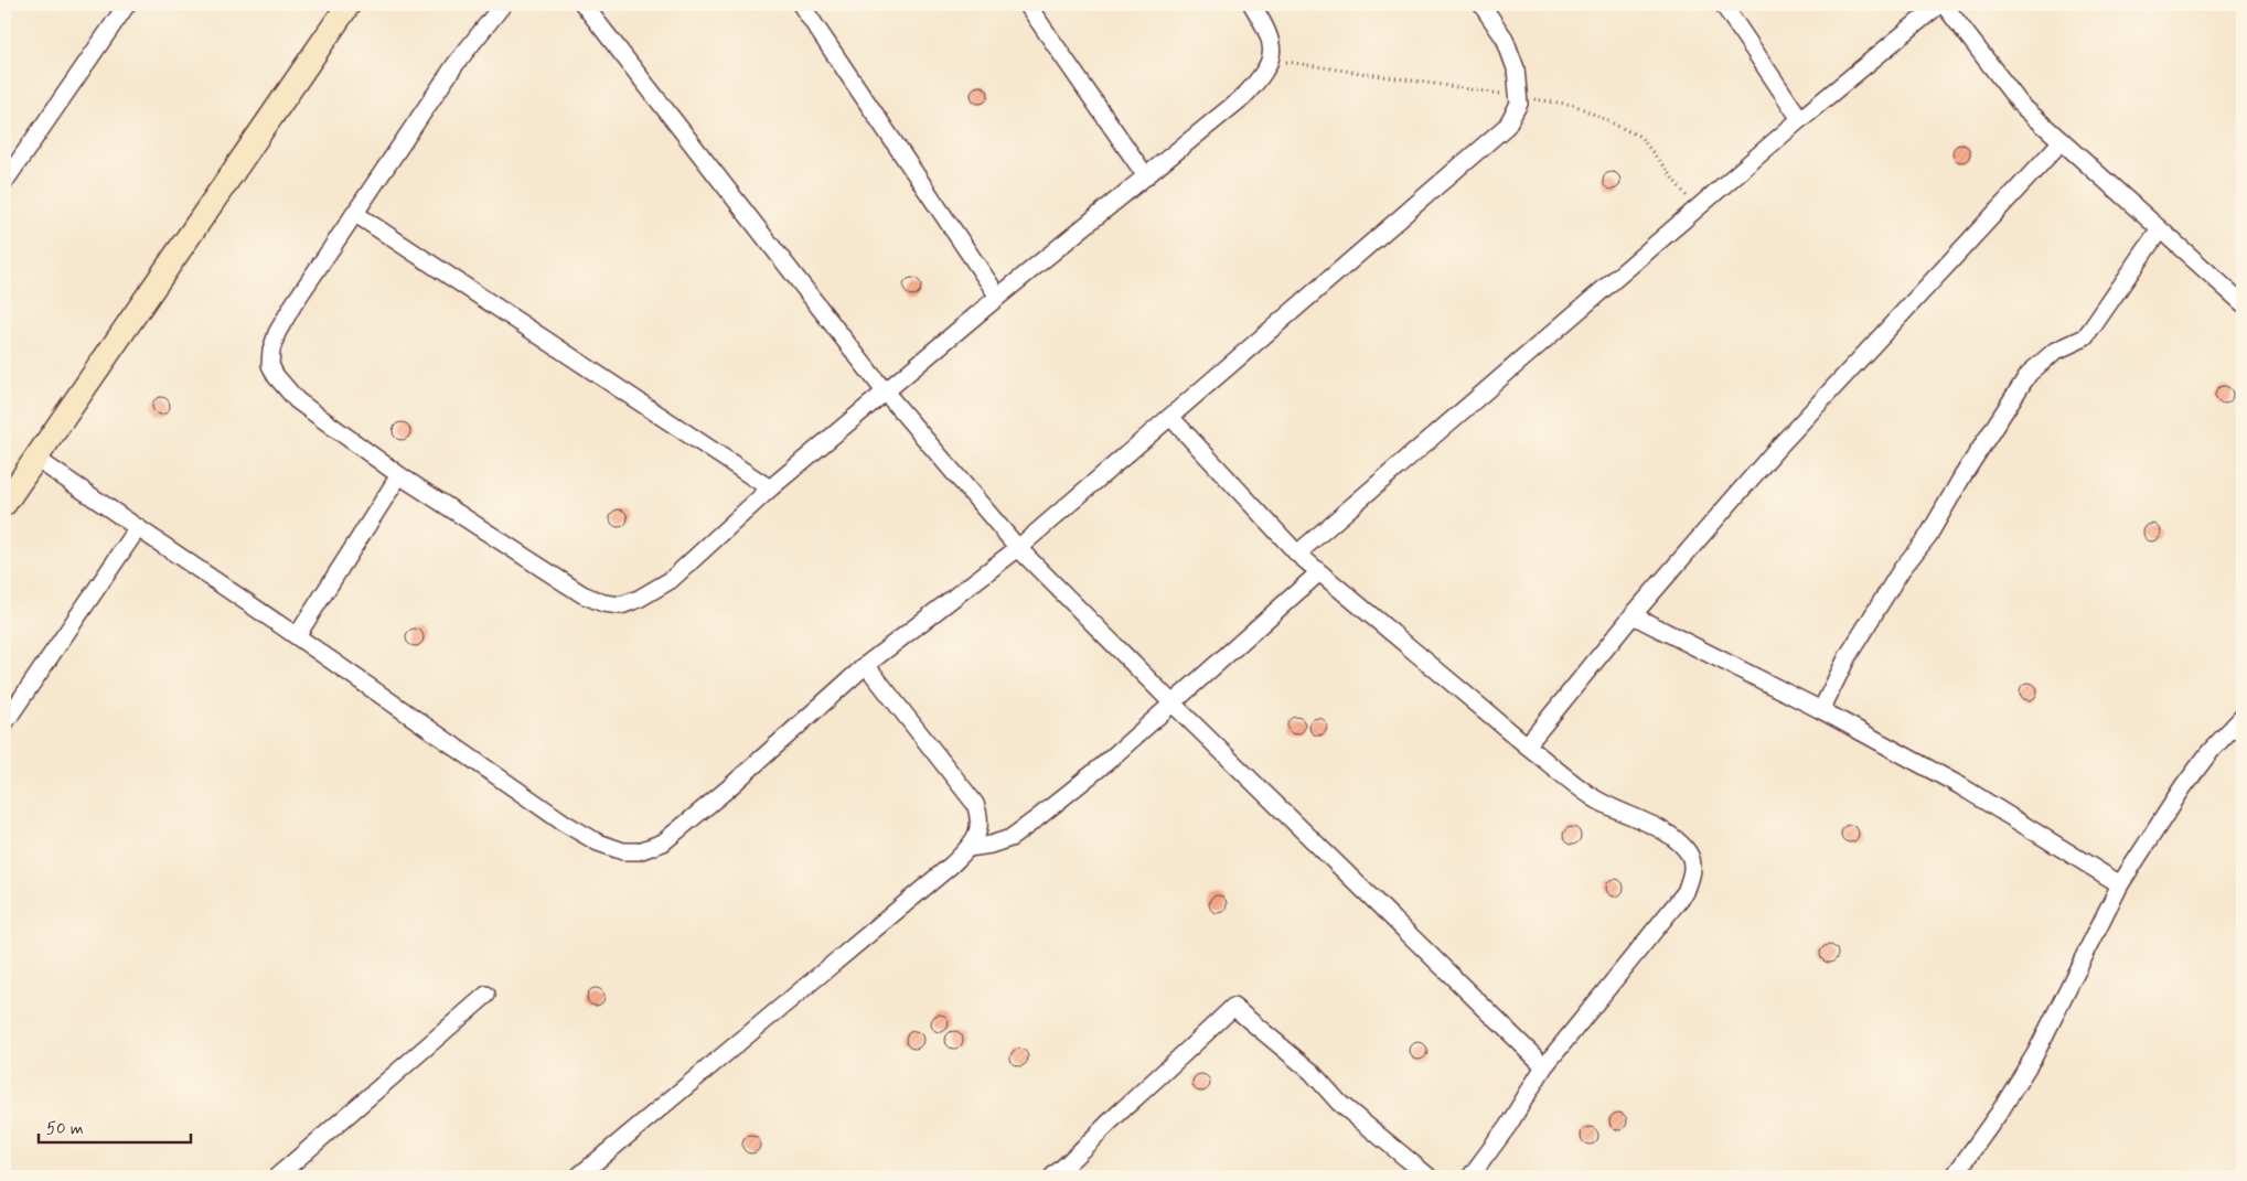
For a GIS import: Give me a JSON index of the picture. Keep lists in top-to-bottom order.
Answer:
{
  "scale_bar": "50 m"
}
